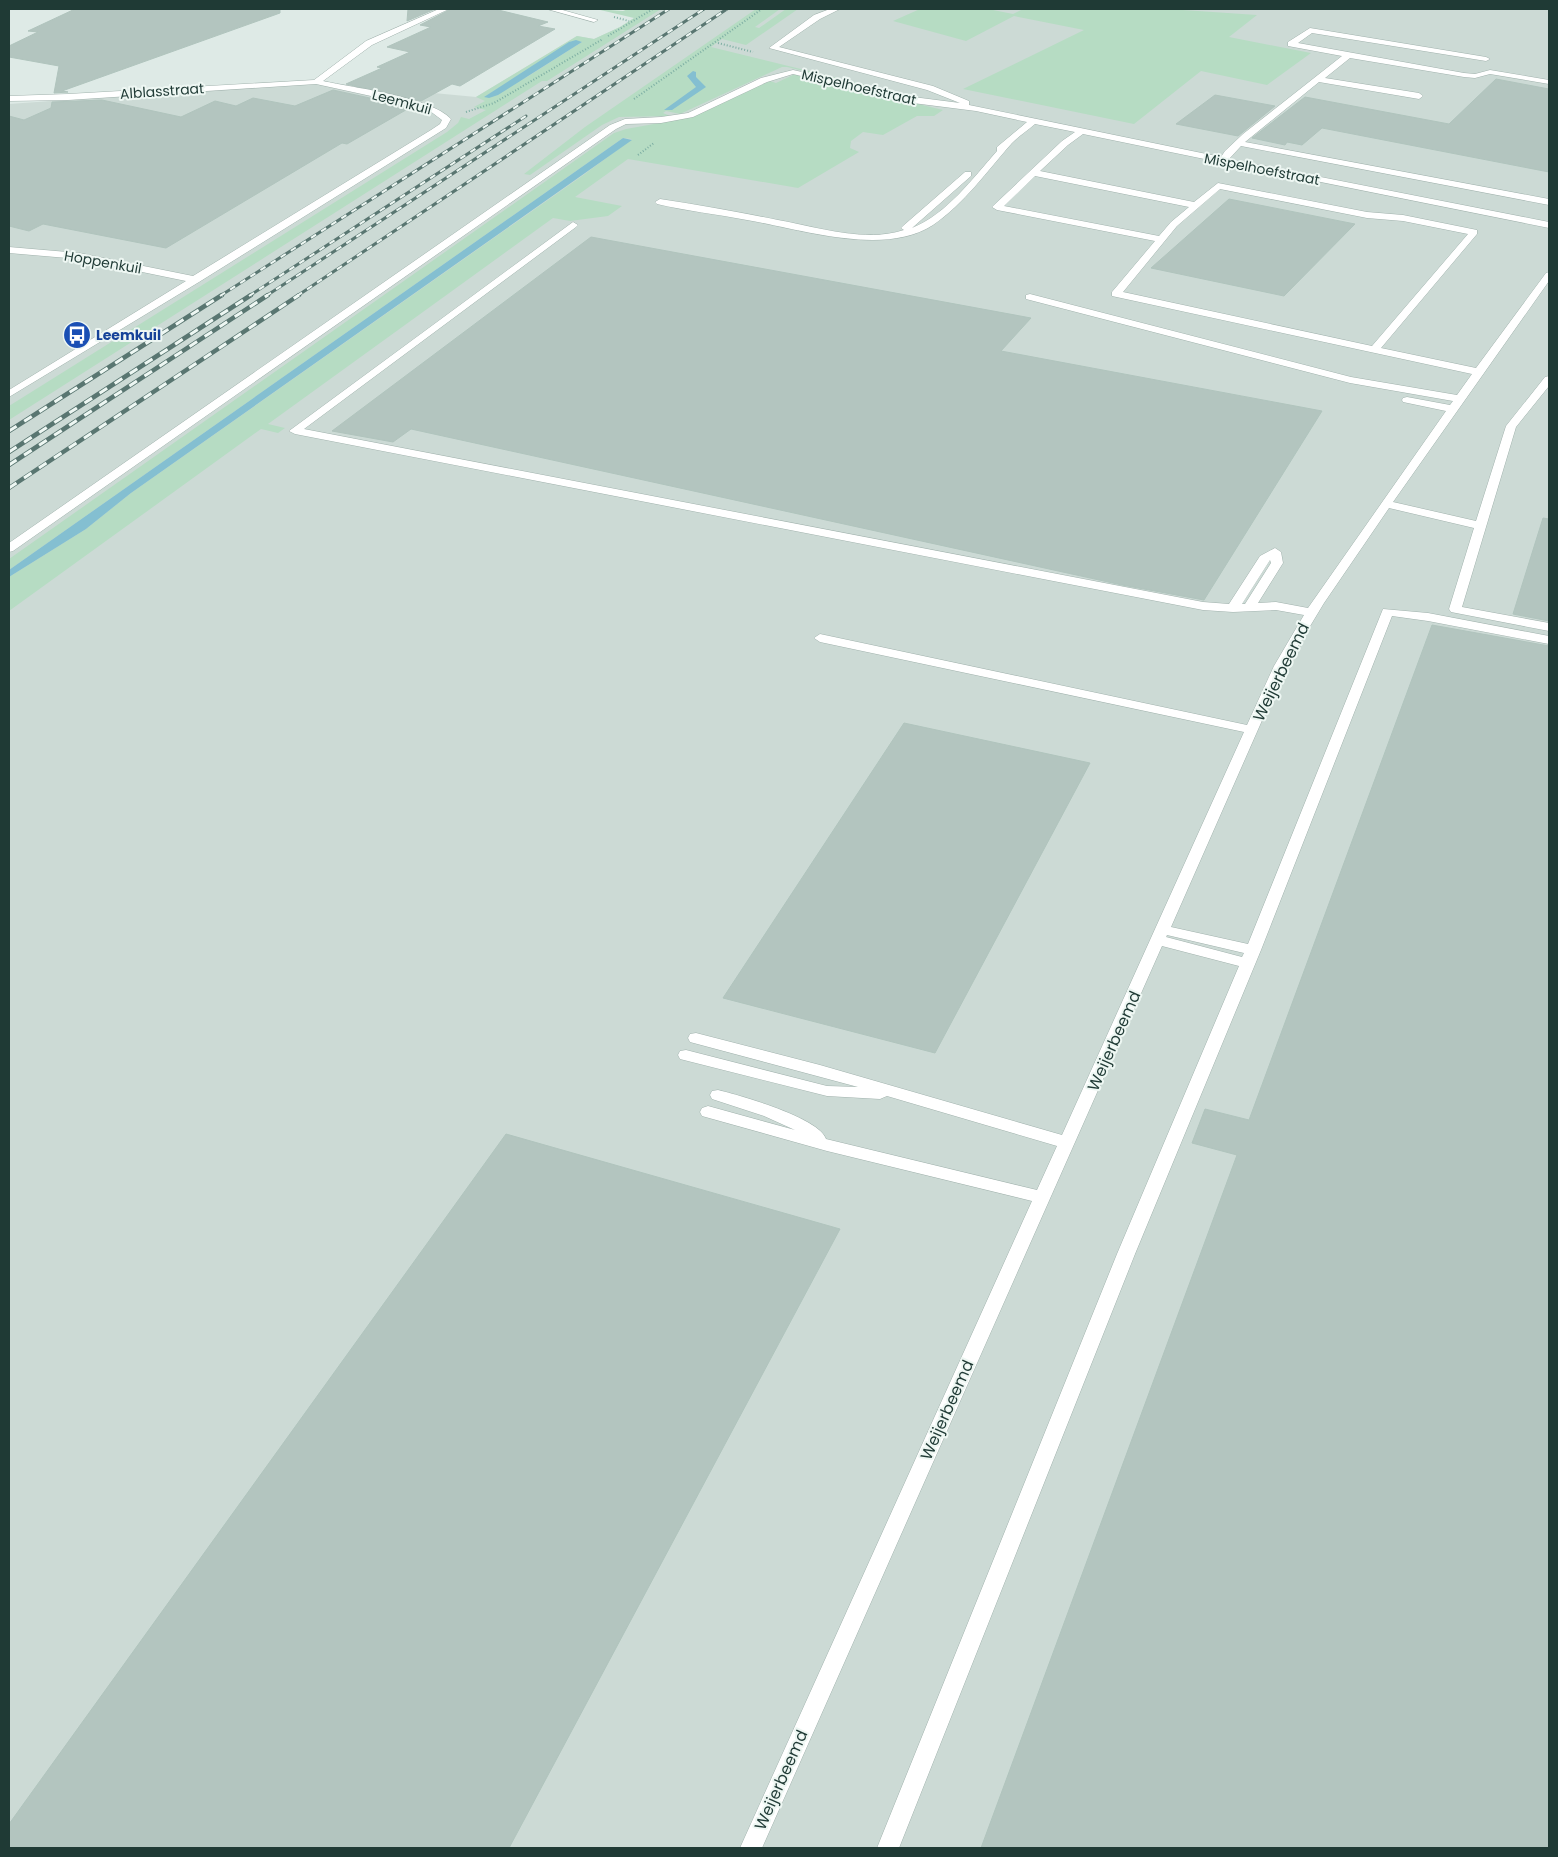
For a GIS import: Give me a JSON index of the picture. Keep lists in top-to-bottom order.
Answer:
{
  "streets": {
    "street": [
      "Mispelhoefstraat",
      "Alblasstraat",
      "Leemkuil",
      "Hoppenkuil",
      "Weijerbeemd"
    ]
  },
  "crossings": [
    ["Alblasstraat", "Leemkuil"],
    ["Leemkuil", "Hoppenkuil"]
  ],
  "places": {
    "bus stop": ["Leemkuil"]
  }
}
